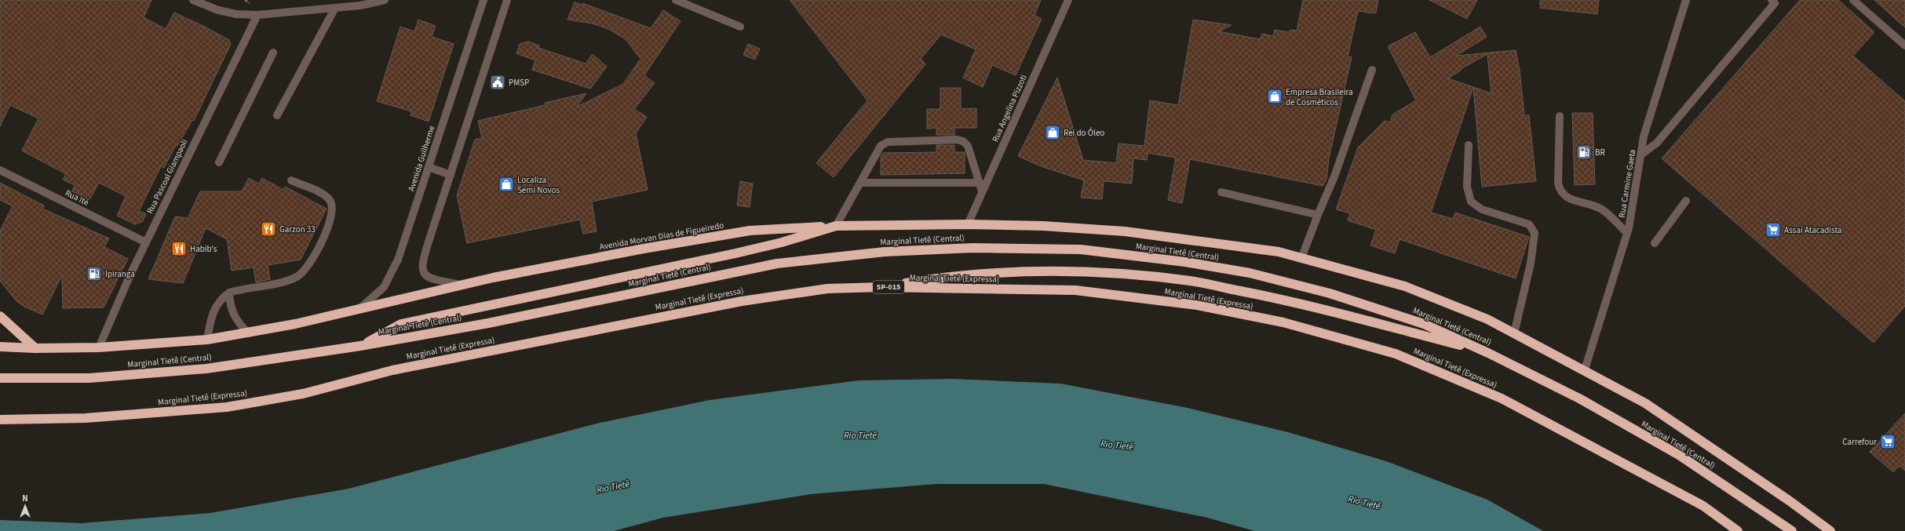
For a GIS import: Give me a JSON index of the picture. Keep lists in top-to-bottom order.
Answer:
{
  "streets": {
    "highway": [
      "Avenida Morvan Dias de Figueiredo",
      "Marginal Tietê (Central)",
      "Marginal Tietê (Expressa)",
      "SP-015"
    ],
    "street": [
      "Rua Angelina Pizzoti",
      "Avenida Guilherme",
      "Rua Pascoal Giampaoli",
      "Rua Carmine Gaeta",
      "Rua Ité"
    ]
  },
  "crossings": [
    ["Avenida Guilherme", "Avenida Morvan Dias de Figueiredo"],
    ["Rua Pascoal Giampaoli", "Rua Ité"],
    ["Rua Pascoal Giampaoli", "Avenida Morvan Dias de Figueiredo"]
  ],
  "water": ["Rio Tietê"],
  "places": {
    "public building": ["PMSP"],
    "shop": ["Empresa Brasileira de Cosméticos", "Rei do Óleo", "Localiza Semi Novos"],
    "fuel station": ["BR", "Ipiranga"],
    "restaurant": ["Garzon 33", "Habib's"],
    "supermarket": ["Assaí Atacadista", "Carrefour"]
  },
  "north": "top"
}
